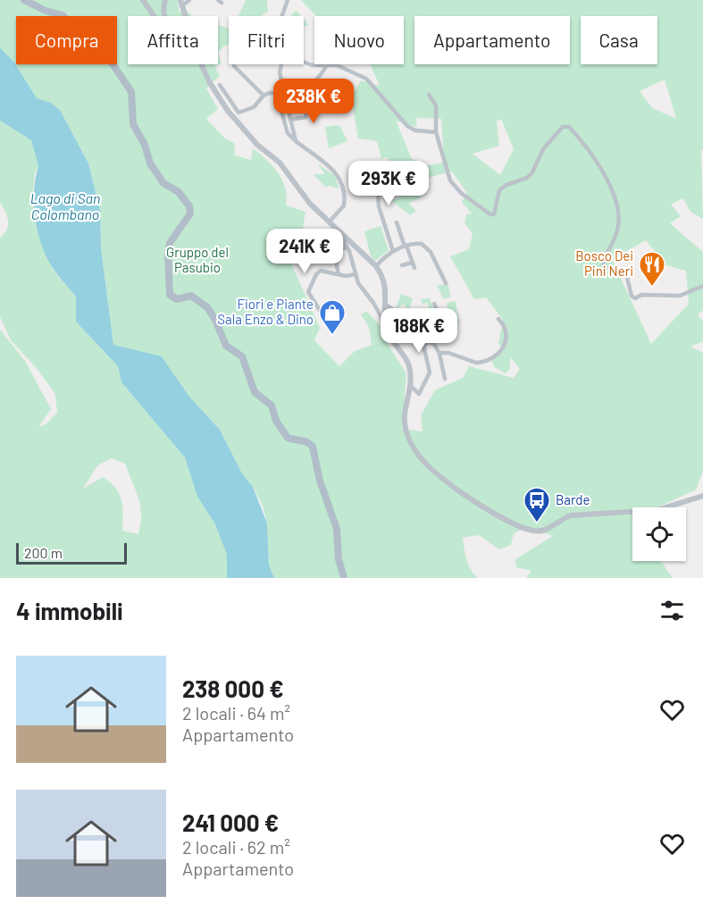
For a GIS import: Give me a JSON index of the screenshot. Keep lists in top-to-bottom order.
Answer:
{
  "water": ["Lago di San Colombano"],
  "parks": ["Gruppo del Pasubio"],
  "places": {
    "restaurant": ["Bosco Dei Pini Neri"],
    "shop": ["Fiori e Piante Sala Enzo & Dino"],
    "bus stop": ["Barde"]
  },
  "scale_bar": "200 m",
  "page": {
    "chip": [
      "Compra",
      "Affitta",
      "Filtri",
      "Nuovo",
      "Appartamento",
      "Casa"
    ],
    "price": [
      "238K €",
      "293K €",
      "241K €",
      "188K €"
    ],
    "scale": "200 m",
    "heading": "4 immobili",
    "list": [
      {
        "name": "238 000 €",
        "note": "2 locali · 64 m² · Appartamento"
      },
      {
        "name": "241 000 €",
        "note": "2 locali · 62 m² · Appartamento"
      }
    ]
  }
}
